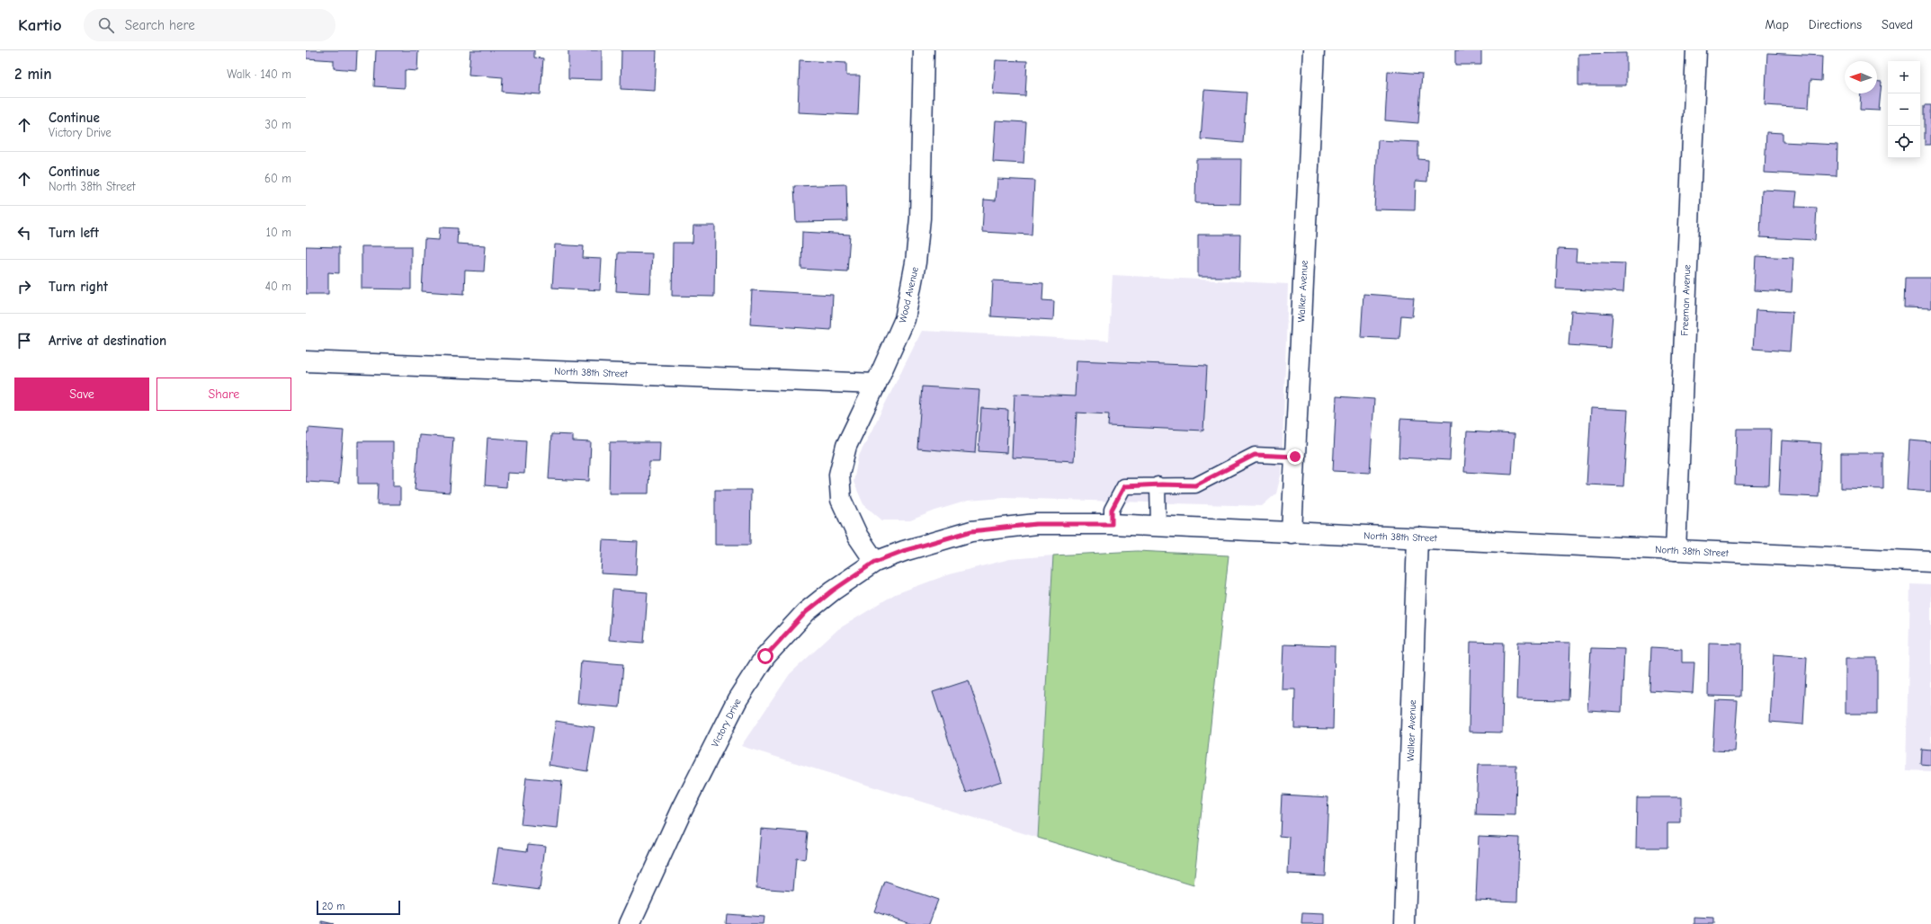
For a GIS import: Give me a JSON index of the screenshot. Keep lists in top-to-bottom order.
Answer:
{
  "streets": {
    "street": [
      "Walker Avenue",
      "Wood Avenue",
      "Freeman Avenue",
      "North 38th Street",
      "Victory Drive"
    ]
  },
  "crossings": [
    ["Walker Avenue", "North 38th Street"],
    ["Wood Avenue", "North 38th Street"],
    ["Wood Avenue", "Victory Drive"],
    ["Freeman Avenue", "North 38th Street"],
    ["North 38th Street", "Victory Drive"]
  ],
  "scale_bar": "20 m",
  "north": "left",
  "page": {
    "header": "Kartio",
    "search": "Search here",
    "nav": ["Map", "Directions", "Saved"],
    "heading": ["2 min", "Walk · 140 m"],
    "map_buttons": ["+", "−"],
    "list": [
      ["Continue", "Victory Drive", "30 m"],
      ["Continue", "North 38th Street", "60 m"],
      ["Turn left", "10 m"],
      ["Turn right", "40 m"],
      "Arrive at destination"
    ],
    "buttons": ["Save", "Share"],
    "scale": "20 m"
  }
}
